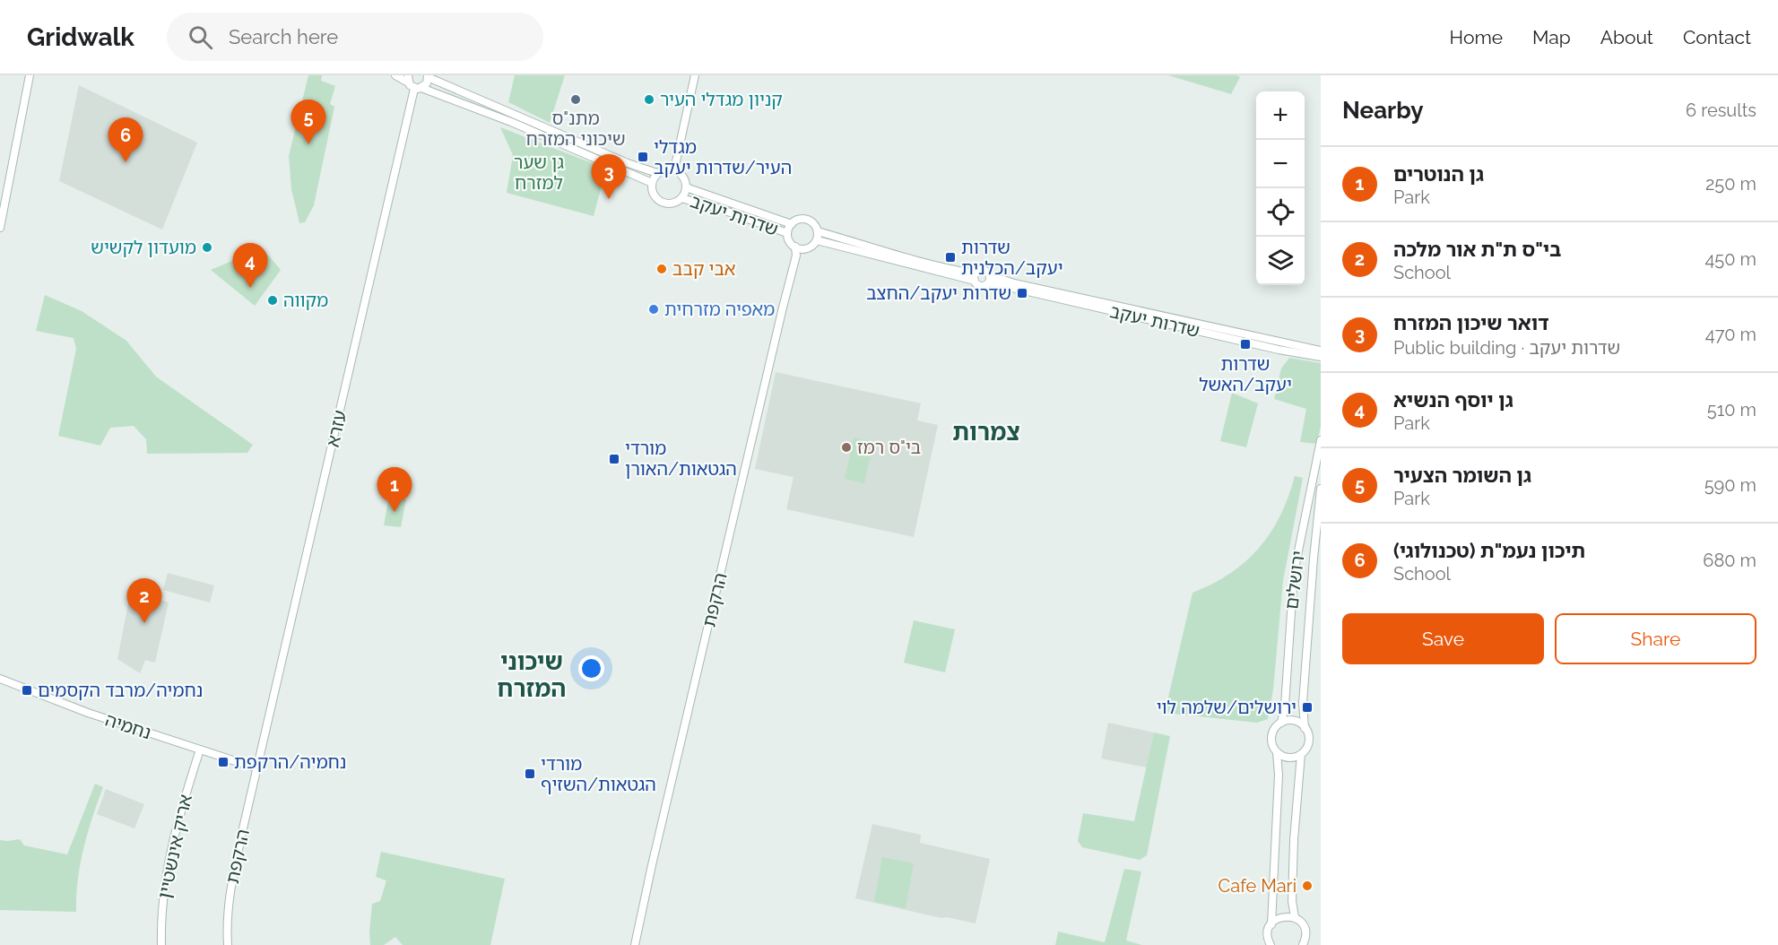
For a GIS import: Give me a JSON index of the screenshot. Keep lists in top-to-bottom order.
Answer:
{
  "streets": {
    "street": [
      "שדרות יעקב",
      "עזרא",
      "ירושלים",
      "הרקפת",
      "נחמיה",
      "אריק אינשטיין"
    ]
  },
  "crossings": [
    ["שדרות יעקב", "הרקפת"],
    ["עזרא", "הרקפת"],
    ["עזרא", "נחמיה"],
    ["הרקפת", "נחמיה"],
    ["נחמיה", "אריק אינשטיין"]
  ],
  "districts": ["צמרות", "שיכוני המזרח"],
  "parks": ["גן שער למזרח"],
  "places": {
    "other": [
      "מתנ\"ס שיכוני המזרח",
      "קניון מגדלי העיר",
      "מועדון לקשיש",
      "אבי קבב",
      "מקווה",
      "מאפיה מזרחית",
      "בי\"ס רמז",
      "Cafe Mari"
    ],
    "transit": [
      "מגדלי העיר/שדרות יעקב",
      "שדרות יעקב/הכלנית",
      "שדרות יעקב/החצב",
      "שדרות יעקב/האשל",
      "מורדי הגטאות/האורן",
      "נחמיה/מרבד הקסמים",
      "ירושלים/שלמה לוי",
      "נחמיה/הרקפת",
      "מורדי הגטאות/השזיף"
    ]
  },
  "page": {
    "header": "Gridwalk",
    "search": "Search here",
    "nav": [
      "Home",
      "Map",
      "About",
      "Contact"
    ],
    "heading": ["Nearby", "6 results"],
    "map_buttons": ["+", "−"],
    "pins": [
      "5",
      "6",
      "3",
      "4",
      "1",
      "2"
    ],
    "list": [
      {
        "mark": "1",
        "name": "גן הנוטרים",
        "note": "Park",
        "value": "250 m"
      },
      {
        "mark": "2",
        "name": "בי\"ס ת\"ת אור מלכה",
        "note": "School",
        "value": "450 m"
      },
      {
        "mark": "3",
        "name": "דואר שיכון המזרח",
        "note": "Public building · שדרות יעקב",
        "value": "470 m"
      },
      {
        "mark": "4",
        "name": "גן יוסף הנשיא",
        "note": "Park",
        "value": "510 m"
      },
      {
        "mark": "5",
        "name": "גן השומר הצעיר",
        "note": "Park",
        "value": "590 m"
      },
      {
        "mark": "6",
        "name": "תיכון נעמ\"ת (טכנולוגי)",
        "note": "School",
        "value": "680 m"
      }
    ],
    "buttons": ["Save", "Share"]
  }
}
